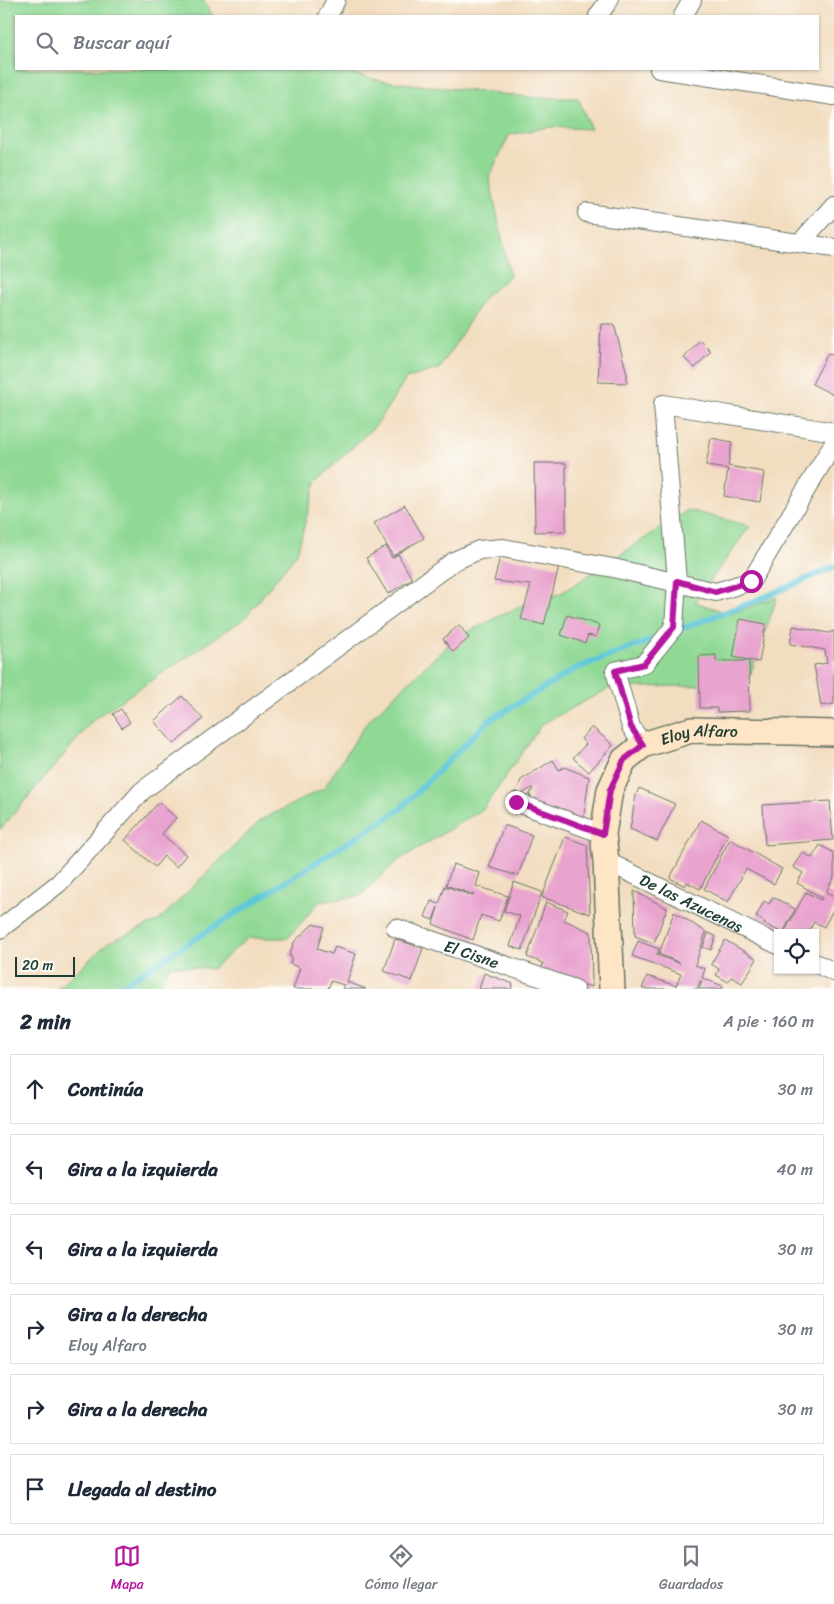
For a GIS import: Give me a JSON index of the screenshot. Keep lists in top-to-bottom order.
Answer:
{
  "streets": {
    "street": ["Eloy Alfaro", "De las Azucenas", "El Cisne"]
  },
  "crossings": [
    ["Eloy Alfaro", "De las Azucenas"]
  ],
  "scale_bar": "20 m",
  "page": {
    "search": "Buscar aquí",
    "scale": "20 m",
    "heading": ["2 min", "A pie · 160 m"],
    "list": [
      ["Continúa", "30 m"],
      ["Gira a la izquierda", "40 m"],
      ["Gira a la izquierda", "30 m"],
      ["Gira a la derecha", "Eloy Alfaro", "30 m"],
      ["Gira a la derecha", "30 m"],
      "Llegada al destino"
    ],
    "nav": ["Mapa", "Cómo llegar", "Guardados"]
  }
}
